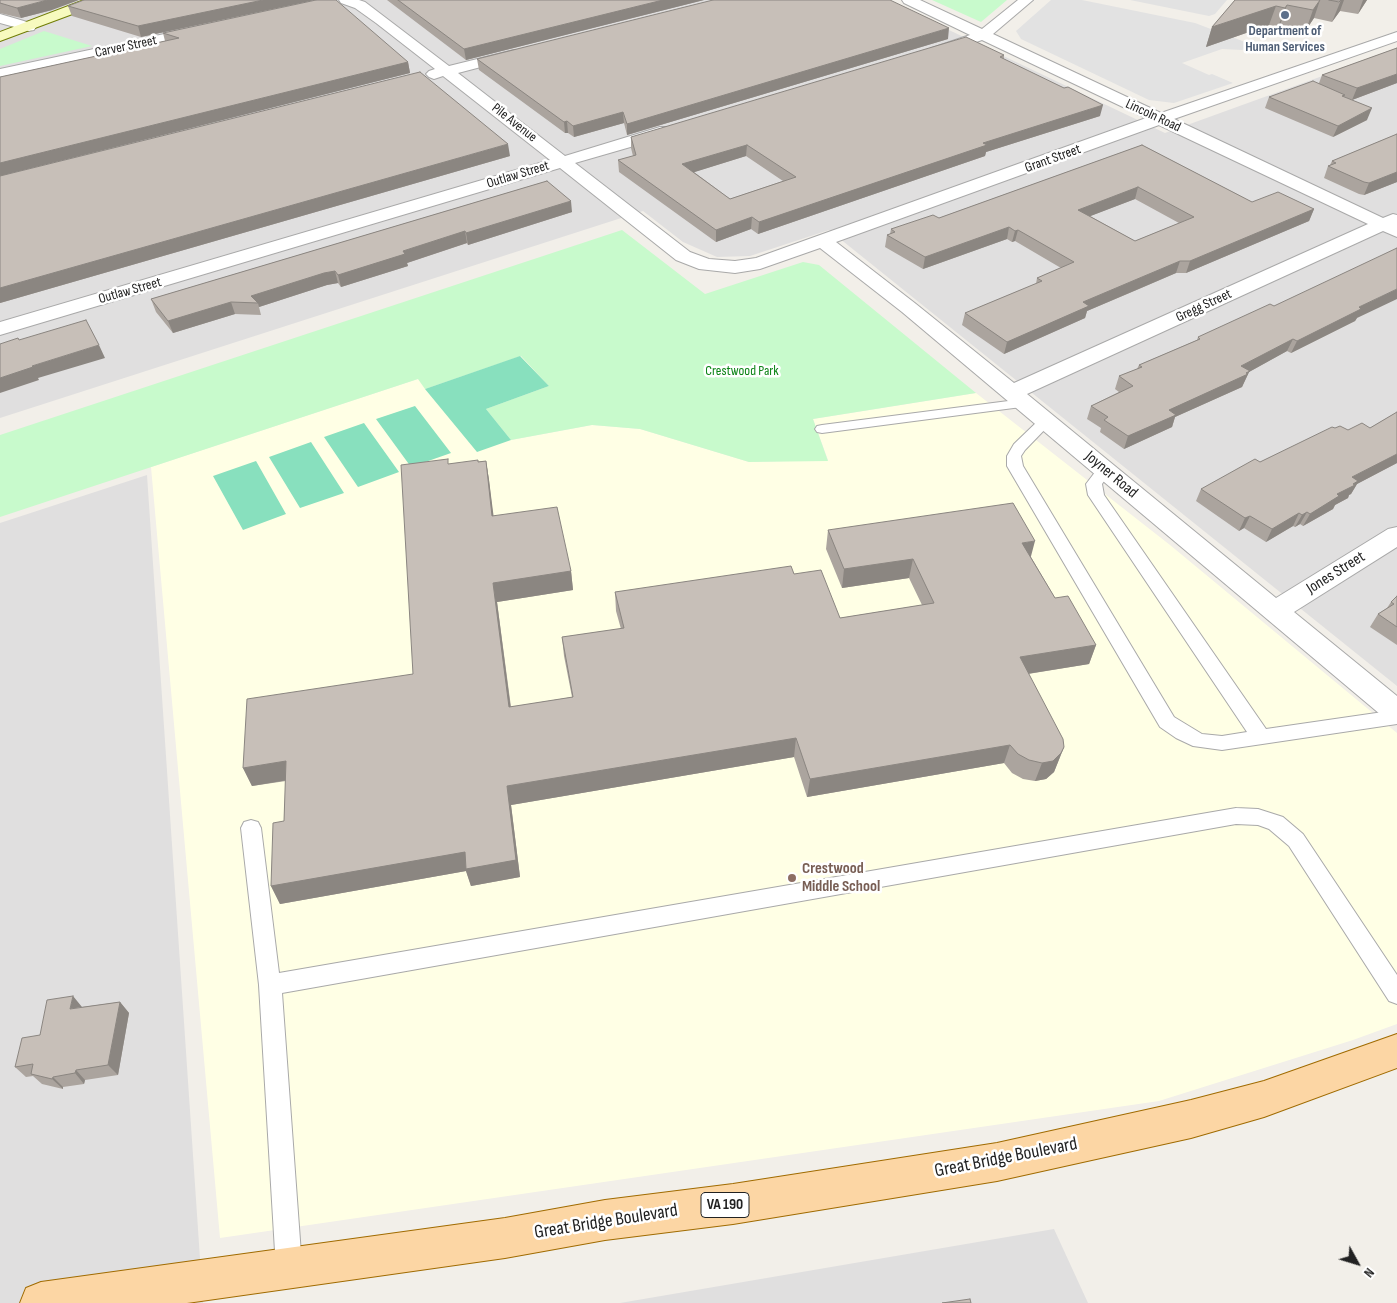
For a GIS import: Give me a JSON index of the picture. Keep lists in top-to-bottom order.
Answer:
{
  "streets": {
    "main road": ["Great Bridge Boulevard", "VA 190"],
    "street": [
      "Carver Street",
      "Lincoln Road",
      "Pile Avenue",
      "Grant Street",
      "Outlaw Street",
      "Gregg Street",
      "Joyner Road",
      "Jones Street"
    ]
  },
  "crossings": [
    ["Lincoln Road", "Grant Street"],
    ["Lincoln Road", "Gregg Street"],
    ["Pile Avenue", "Grant Street"],
    ["Pile Avenue", "Outlaw Street"],
    ["Grant Street", "Joyner Road"],
    ["Gregg Street", "Joyner Road"],
    ["Joyner Road", "Jones Street"]
  ],
  "parks": ["Crestwood Park"],
  "places": ["Department of Human Services", "Crestwood Middle School"],
  "north": "bottom right"
}
